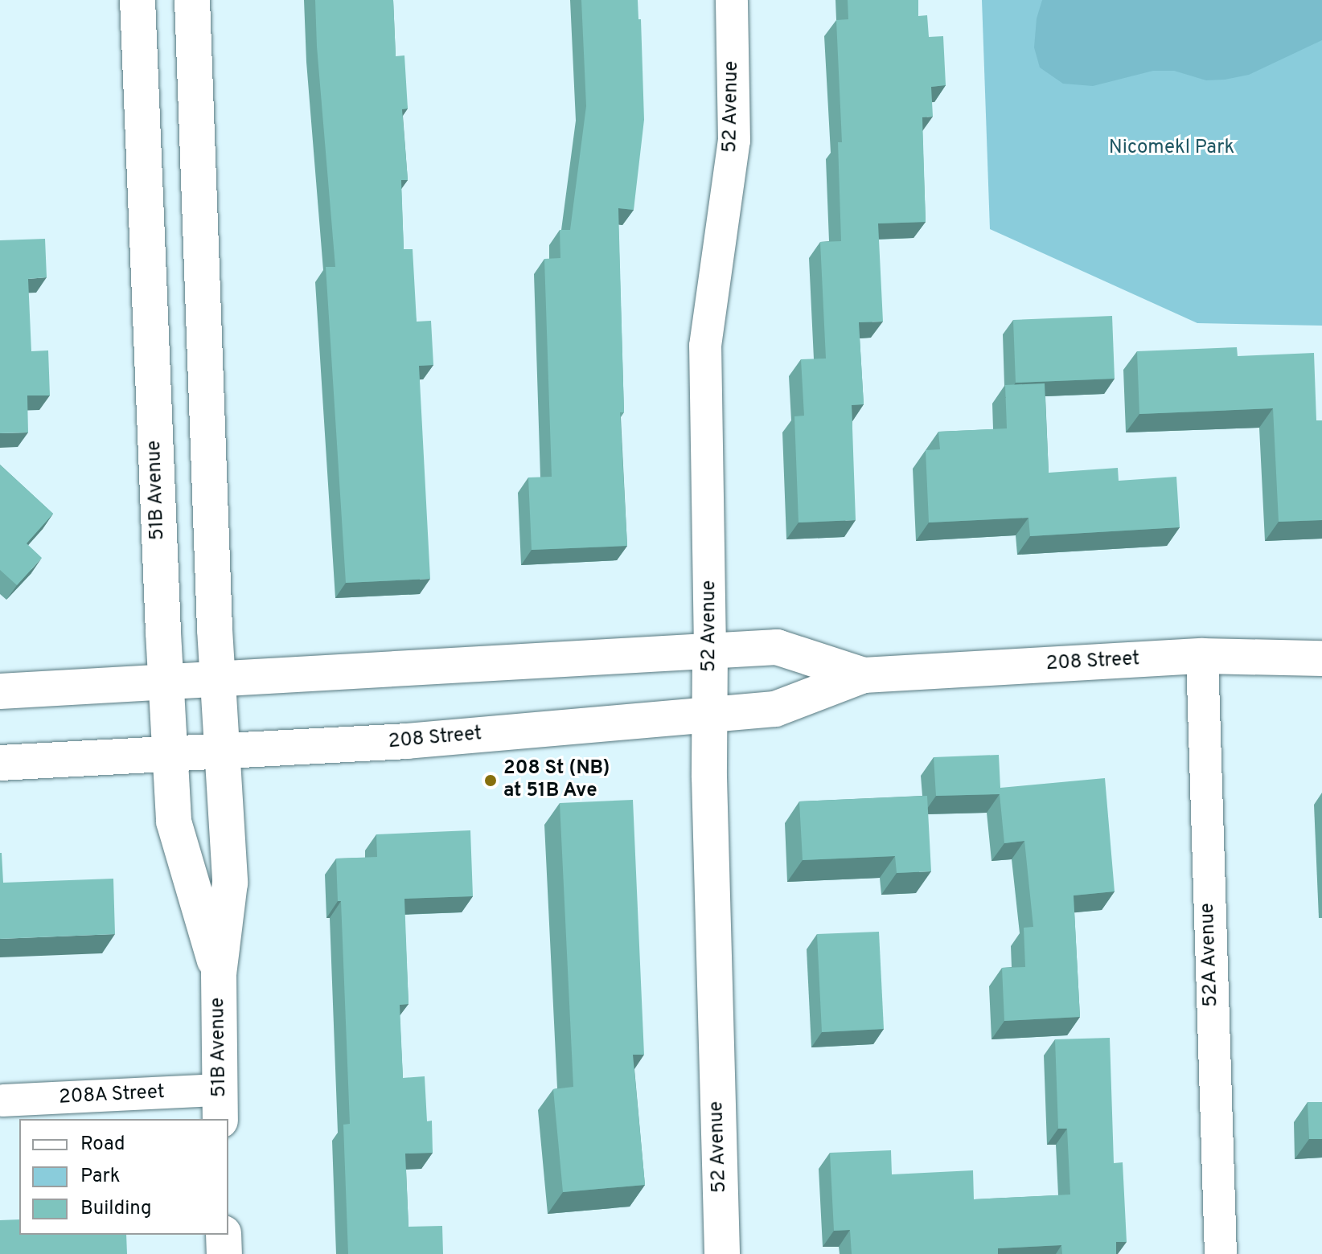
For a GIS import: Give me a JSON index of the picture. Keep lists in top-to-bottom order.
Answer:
{
  "streets": {
    "street": [
      "52 Avenue",
      "51B Avenue",
      "208 Street",
      "52A Avenue",
      "208A Street"
    ]
  },
  "crossings": [
    ["52 Avenue", "208 Street"],
    ["51B Avenue", "208 Street"],
    ["51B Avenue", "208A Street"],
    ["208 Street", "52A Avenue"]
  ],
  "parks": ["Nicomekl Park"],
  "places": ["208 St (NB) at 51B Ave"],
  "legend": ["Road", "Park", "Building"]
}
